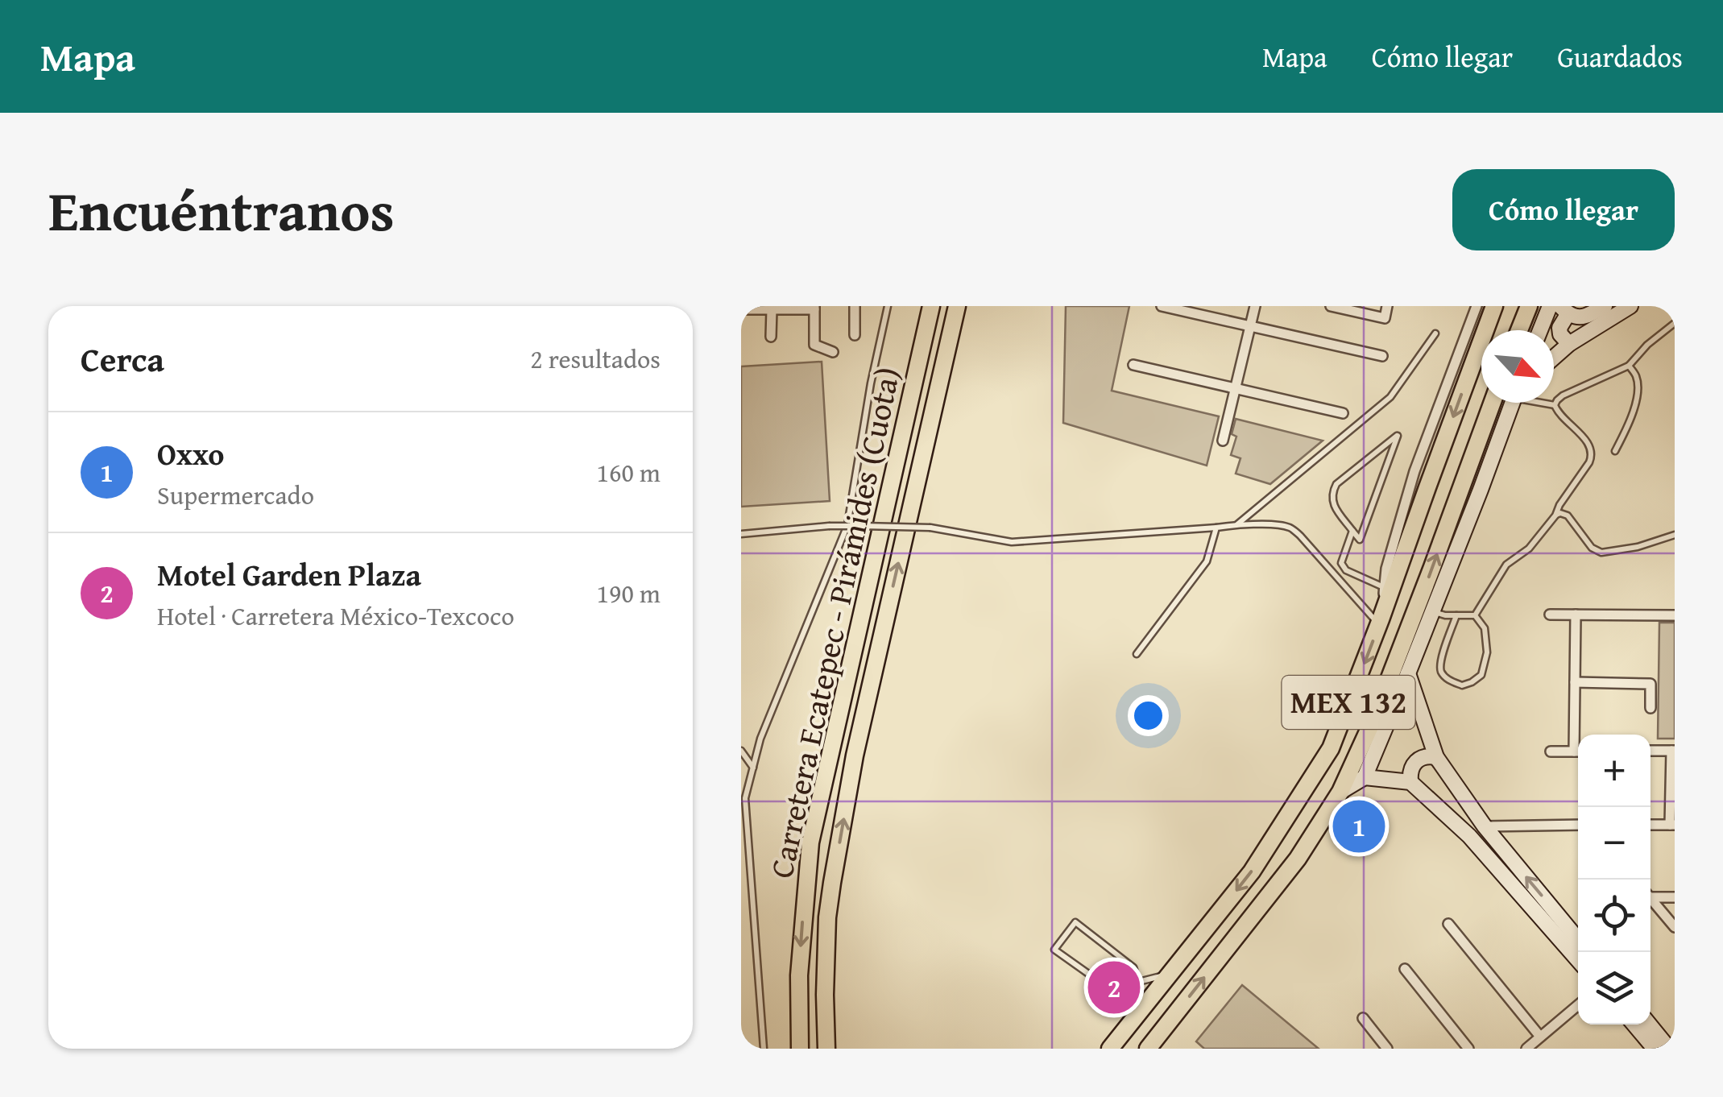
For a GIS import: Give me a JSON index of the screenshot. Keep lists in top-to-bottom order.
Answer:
{
  "streets": {
    "highway": ["Carretera Ecatepec - Pirámides (Cuota)", "MEX 132"]
  },
  "north": "bottom right",
  "page": {
    "header": "Mapa",
    "nav": ["Mapa", "Cómo llegar", "Guardados"],
    "title": "Encuéntranos",
    "buttons": "Cómo llegar",
    "heading": ["Cerca", "2 resultados"],
    "list": [
      {
        "mark": "1",
        "name": "Oxxo",
        "note": "Supermercado",
        "value": "160 m"
      },
      {
        "mark": "2",
        "name": "Motel Garden Plaza",
        "note": "Hotel · Carretera México-Texcoco",
        "value": "190 m"
      }
    ],
    "map_buttons": ["+", "−"],
    "pins": ["1", "2"]
  }
}
